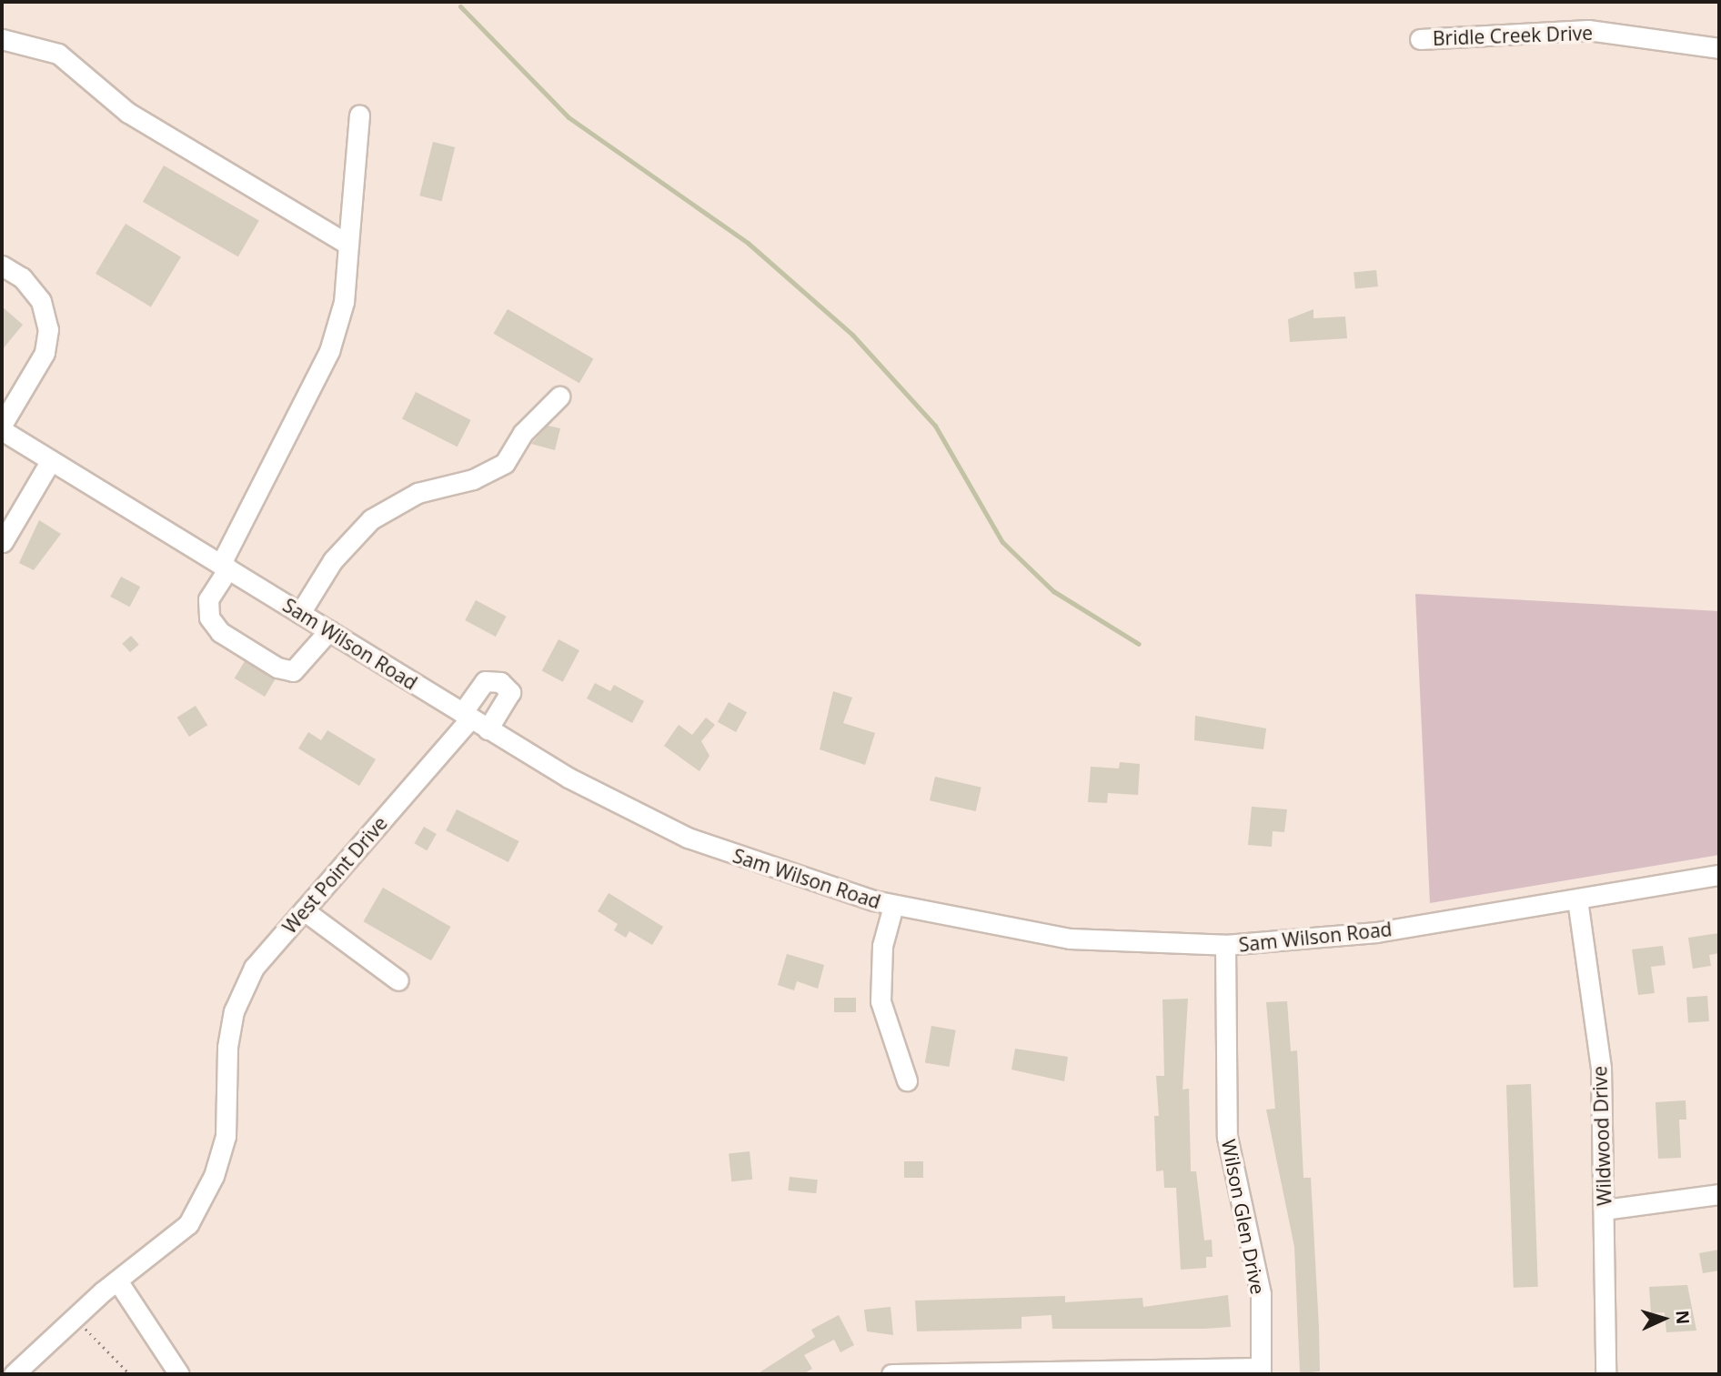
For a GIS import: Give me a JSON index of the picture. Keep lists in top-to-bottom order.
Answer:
{
  "streets": {
    "street": [
      "Bridle Creek Drive",
      "Sam Wilson Road",
      "West Point Drive",
      "Wildwood Drive",
      "Wilson Glen Drive"
    ]
  },
  "crossings": [
    ["Sam Wilson Road", "West Point Drive"],
    ["Sam Wilson Road", "Wildwood Drive"],
    ["Sam Wilson Road", "Wilson Glen Drive"]
  ],
  "north": "right"
}
